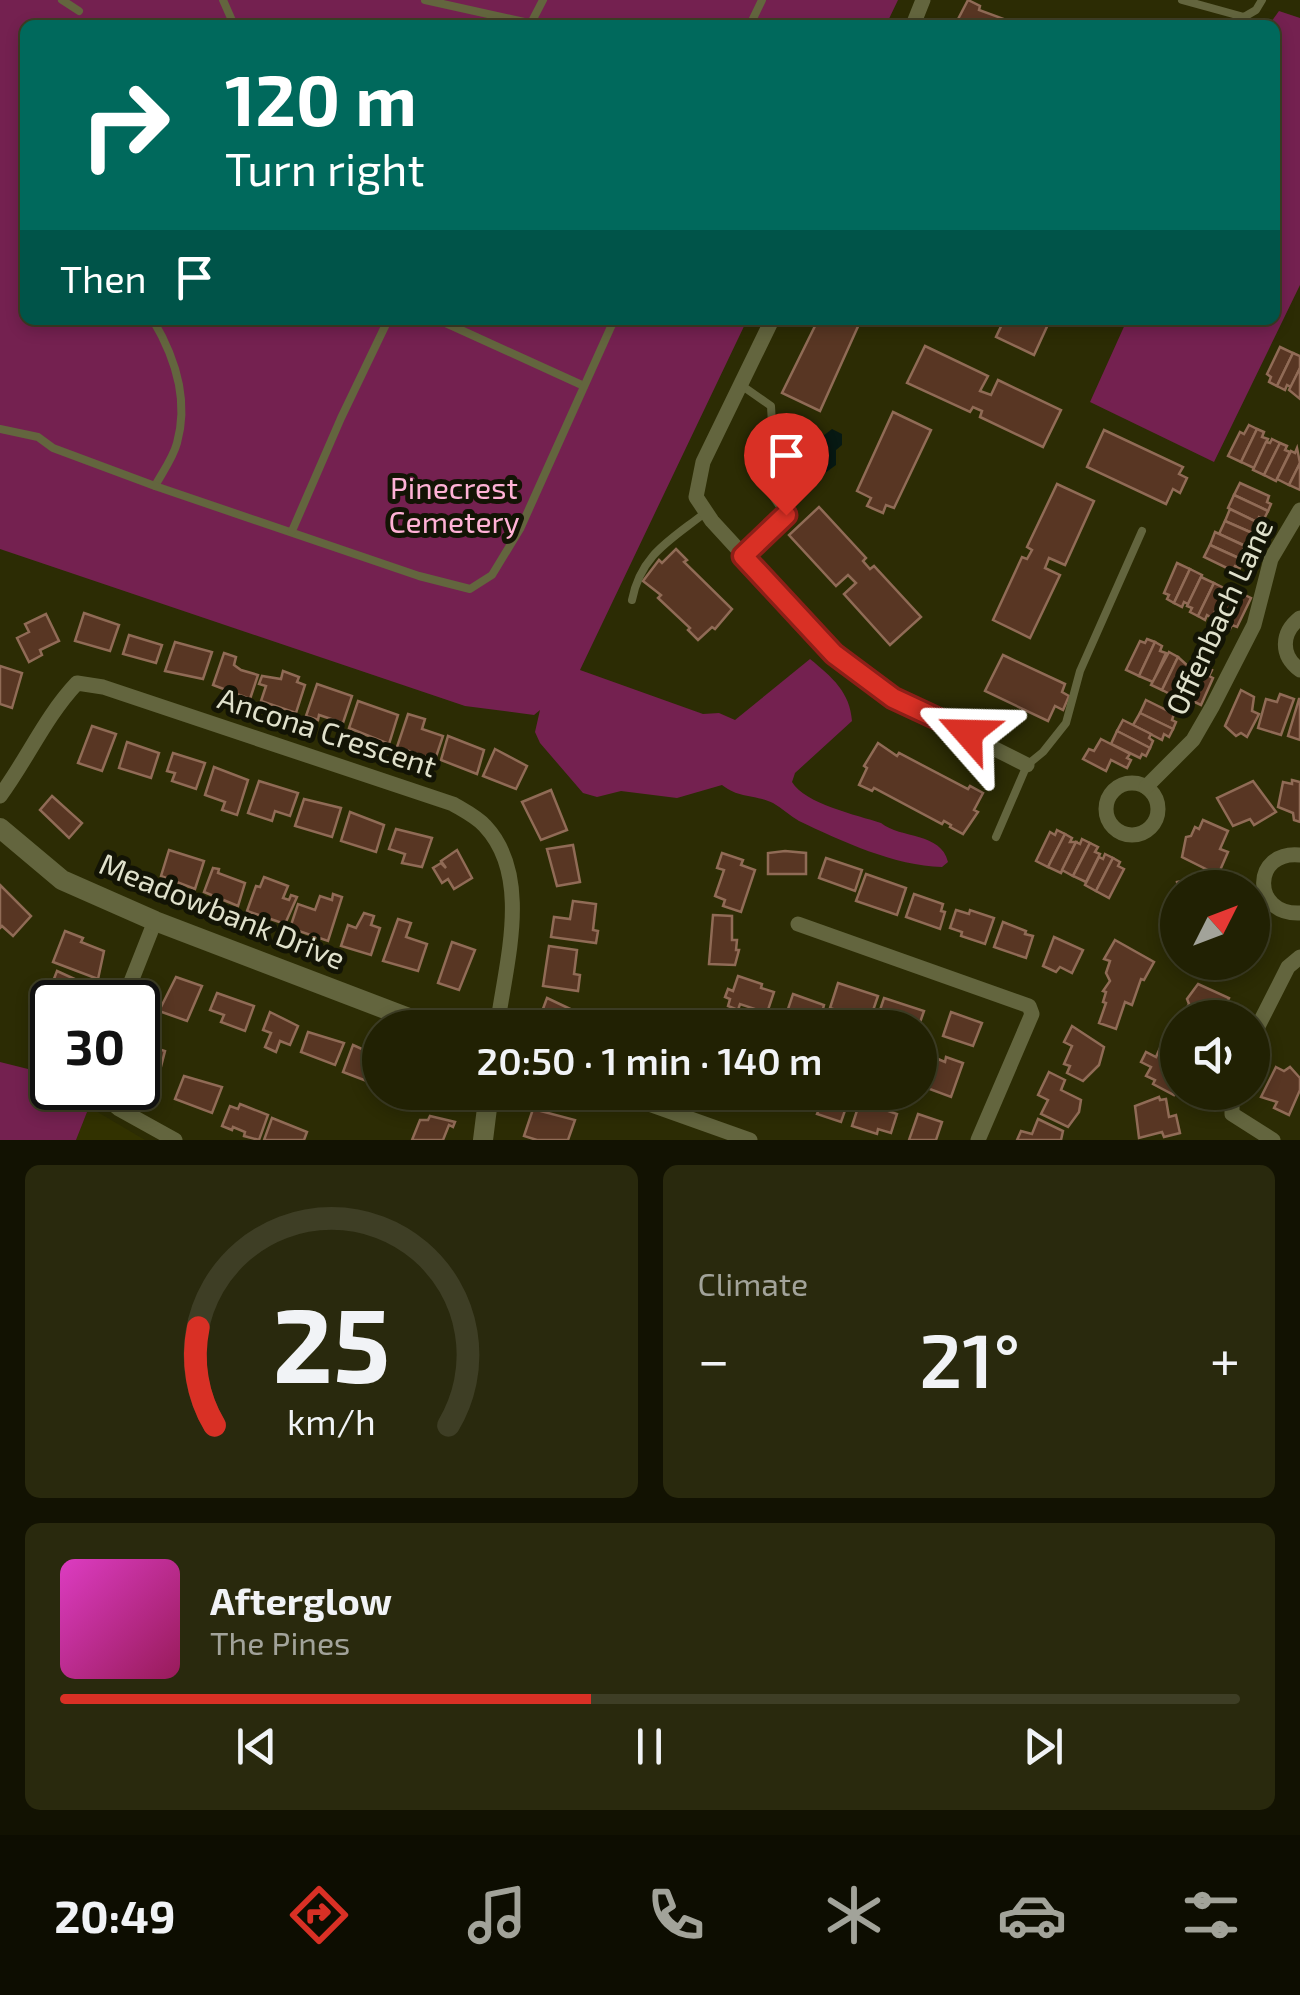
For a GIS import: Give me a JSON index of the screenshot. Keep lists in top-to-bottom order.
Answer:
{
  "streets": {
    "street": ["Offenbach Lane", "Ancona Crescent", "Meadowbank Drive"]
  },
  "parks": ["Pinecrest Cemetery"],
  "north": "top right",
  "page": {
    "turn": ["120 m", "Turn right"],
    "then": "Then",
    "limit": "30",
    "trip": "20:50 · 1 min · 140 m",
    "tile": "Climate",
    "heat": ["−", "21°", "+"],
    "song": ["Afterglow", "The Pines"],
    "tabs": "20:49",
    "gauge": ["25", "km/h"]
  }
}
